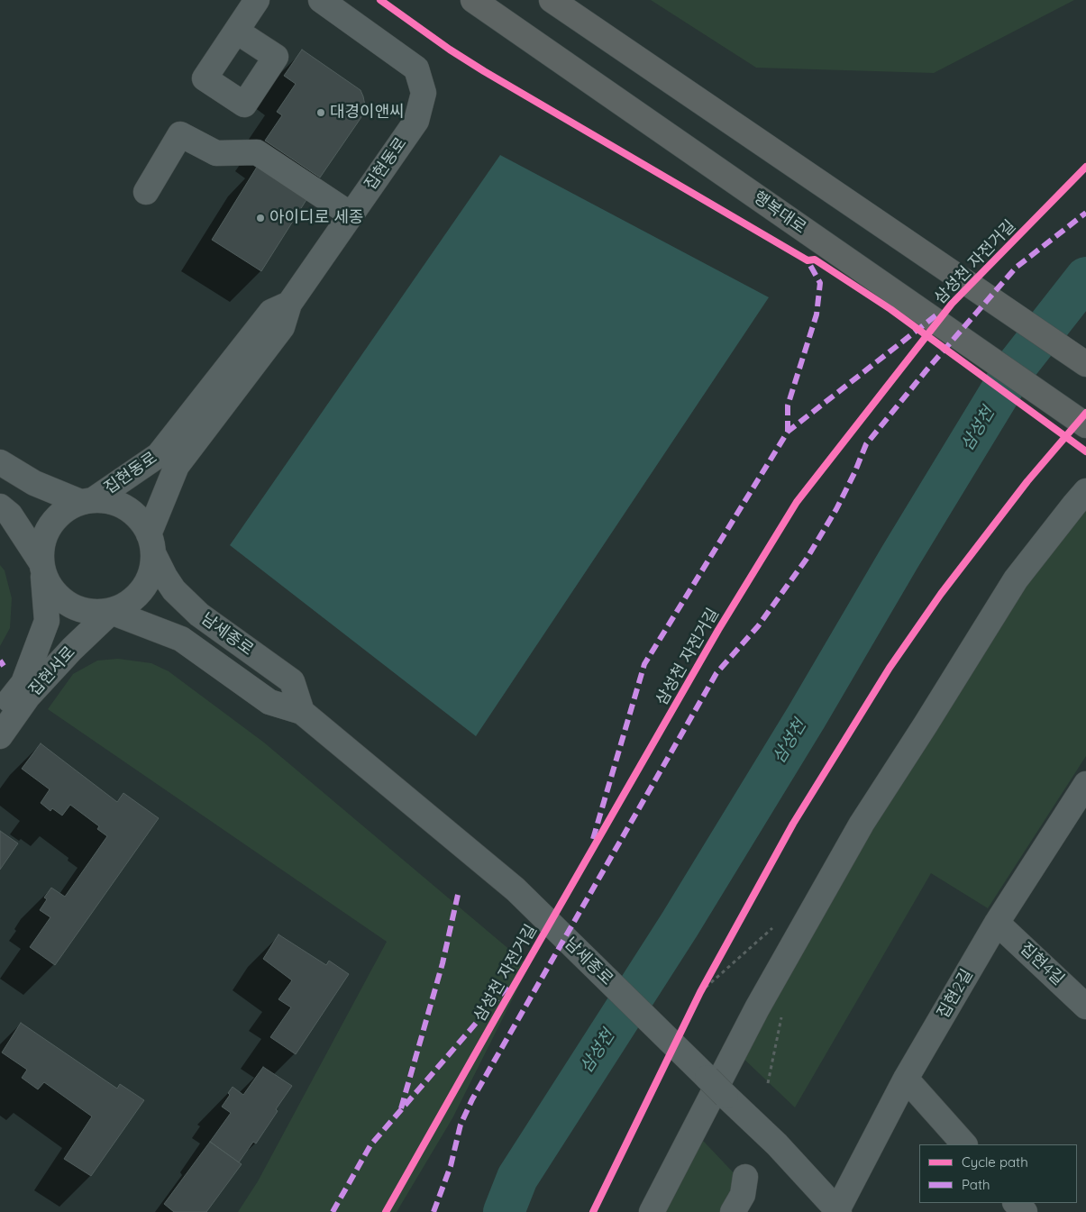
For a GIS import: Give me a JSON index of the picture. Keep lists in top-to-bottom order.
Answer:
{
  "streets": {
    "highway": ["행복대로"],
    "street": [
      "집현동로",
      "남세종로",
      "집현서로",
      "집현4길",
      "집현2길"
    ],
    "cycle path": ["삼성천 자전거길"]
  },
  "crossings": [
    ["집현동로", "남세종로"],
    ["집현동로", "집현서로"],
    ["남세종로", "집현서로"],
    ["남세종로", "집현2길"],
    ["집현4길", "집현2길"]
  ],
  "water": ["삼성천"],
  "places": ["대경이앤씨", "아이디로 세종"],
  "legend": ["Cycle path", "Path"]
}
